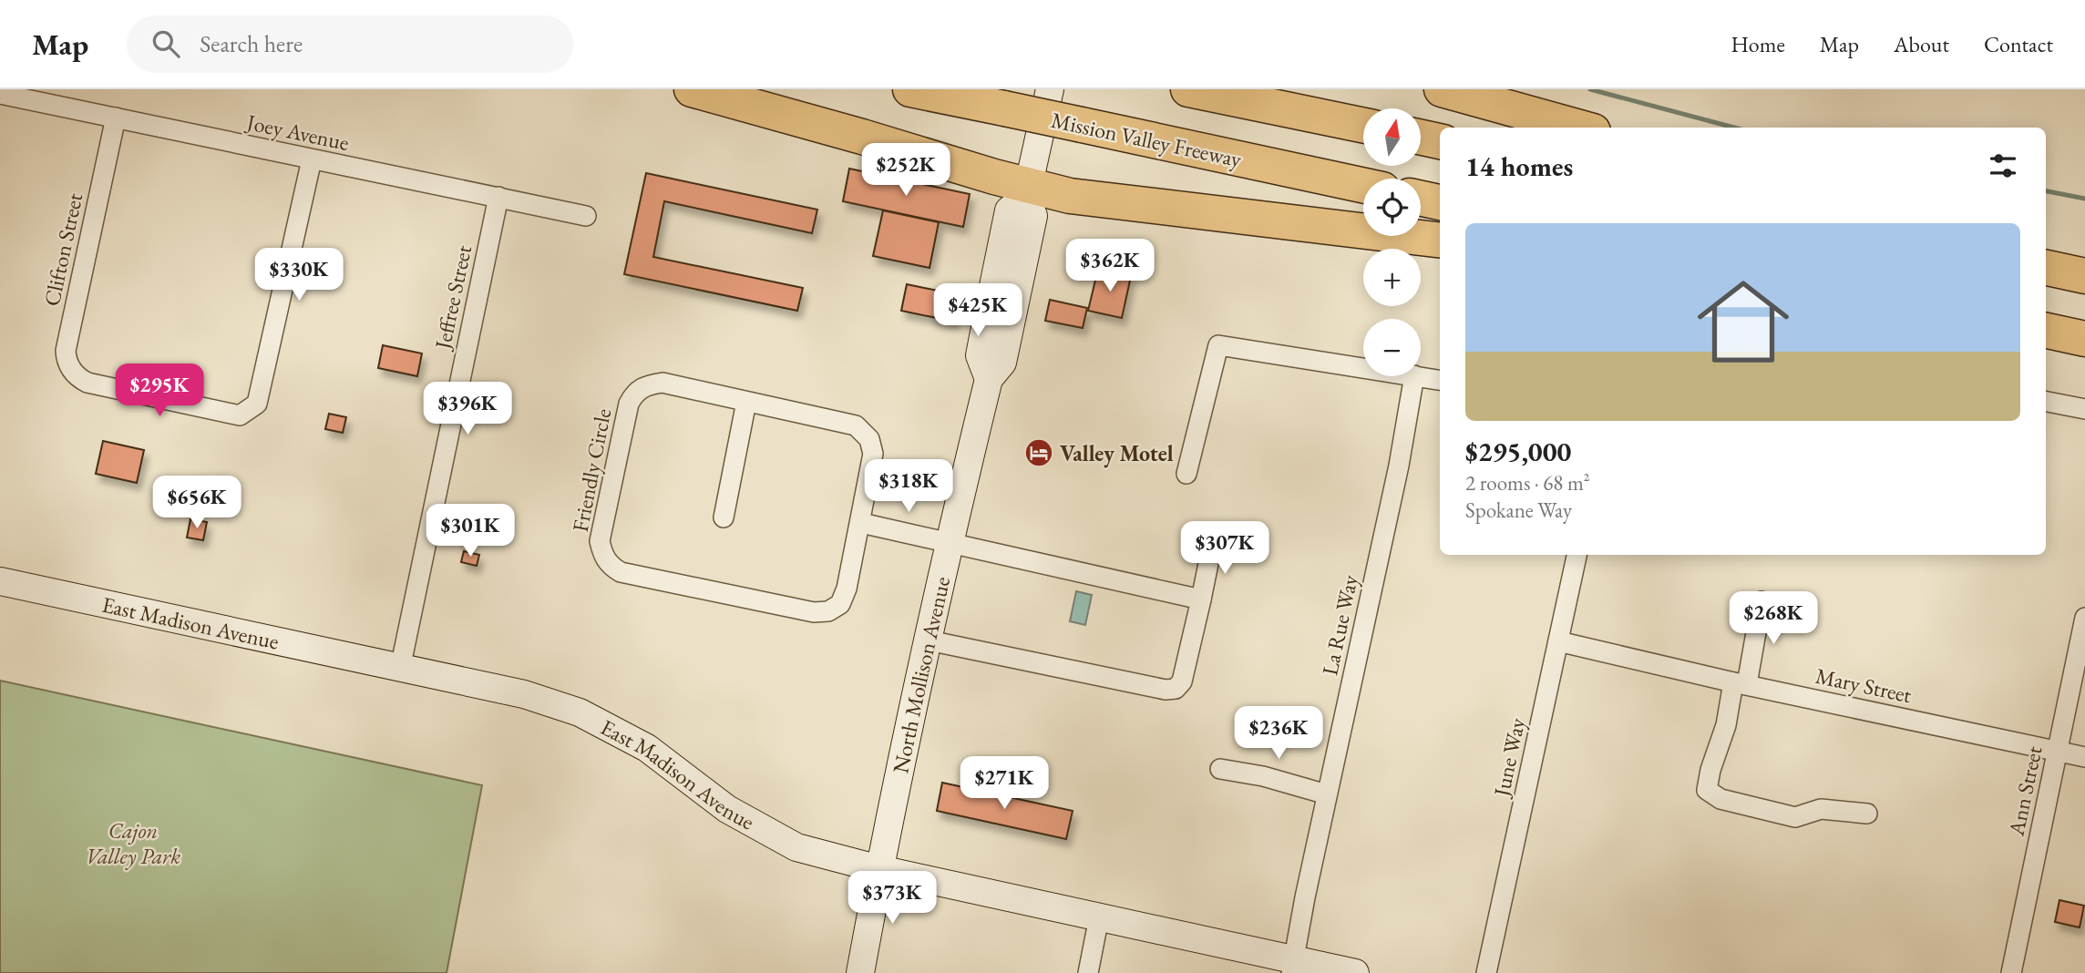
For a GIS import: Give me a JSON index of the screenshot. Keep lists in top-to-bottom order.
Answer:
{
  "streets": {
    "highway": ["Mission Valley Freeway"],
    "street": [
      "Joey Avenue",
      "Clifton Street",
      "Jeffree Street",
      "Friendly Circle",
      "East Madison Avenue",
      "La Rue Way",
      "North Mollison Avenue",
      "Mary Street",
      "June Way",
      "Ann Street"
    ]
  },
  "crossings": [
    ["Joey Avenue", "Clifton Street"],
    ["Joey Avenue", "Jeffree Street"],
    ["Jeffree Street", "East Madison Avenue"],
    ["East Madison Avenue", "La Rue Way"],
    ["East Madison Avenue", "North Mollison Avenue"],
    ["Mary Street", "June Way"],
    ["Mary Street", "Ann Street"]
  ],
  "parks": ["Cajon Valley Park"],
  "places": {
    "hotel": ["Valley Motel"]
  },
  "north": "top",
  "page": {
    "header": "Map",
    "search": "Search here",
    "nav": [
      "Home",
      "Map",
      "About",
      "Contact"
    ],
    "map_buttons": ["+", "−"],
    "heading": "14 homes",
    "price": [
      "$252K",
      "$362K",
      "$330K",
      "$425K",
      "$295K",
      "$396K",
      "$318K",
      "$656K",
      "$301K",
      "$307K",
      "$268K",
      "$236K",
      "$271K",
      "$373K"
    ],
    "list": [
      {
        "name": "$295,000",
        "note": "2 rooms · 68 m² · Spokane Way"
      }
    ]
  }
}
